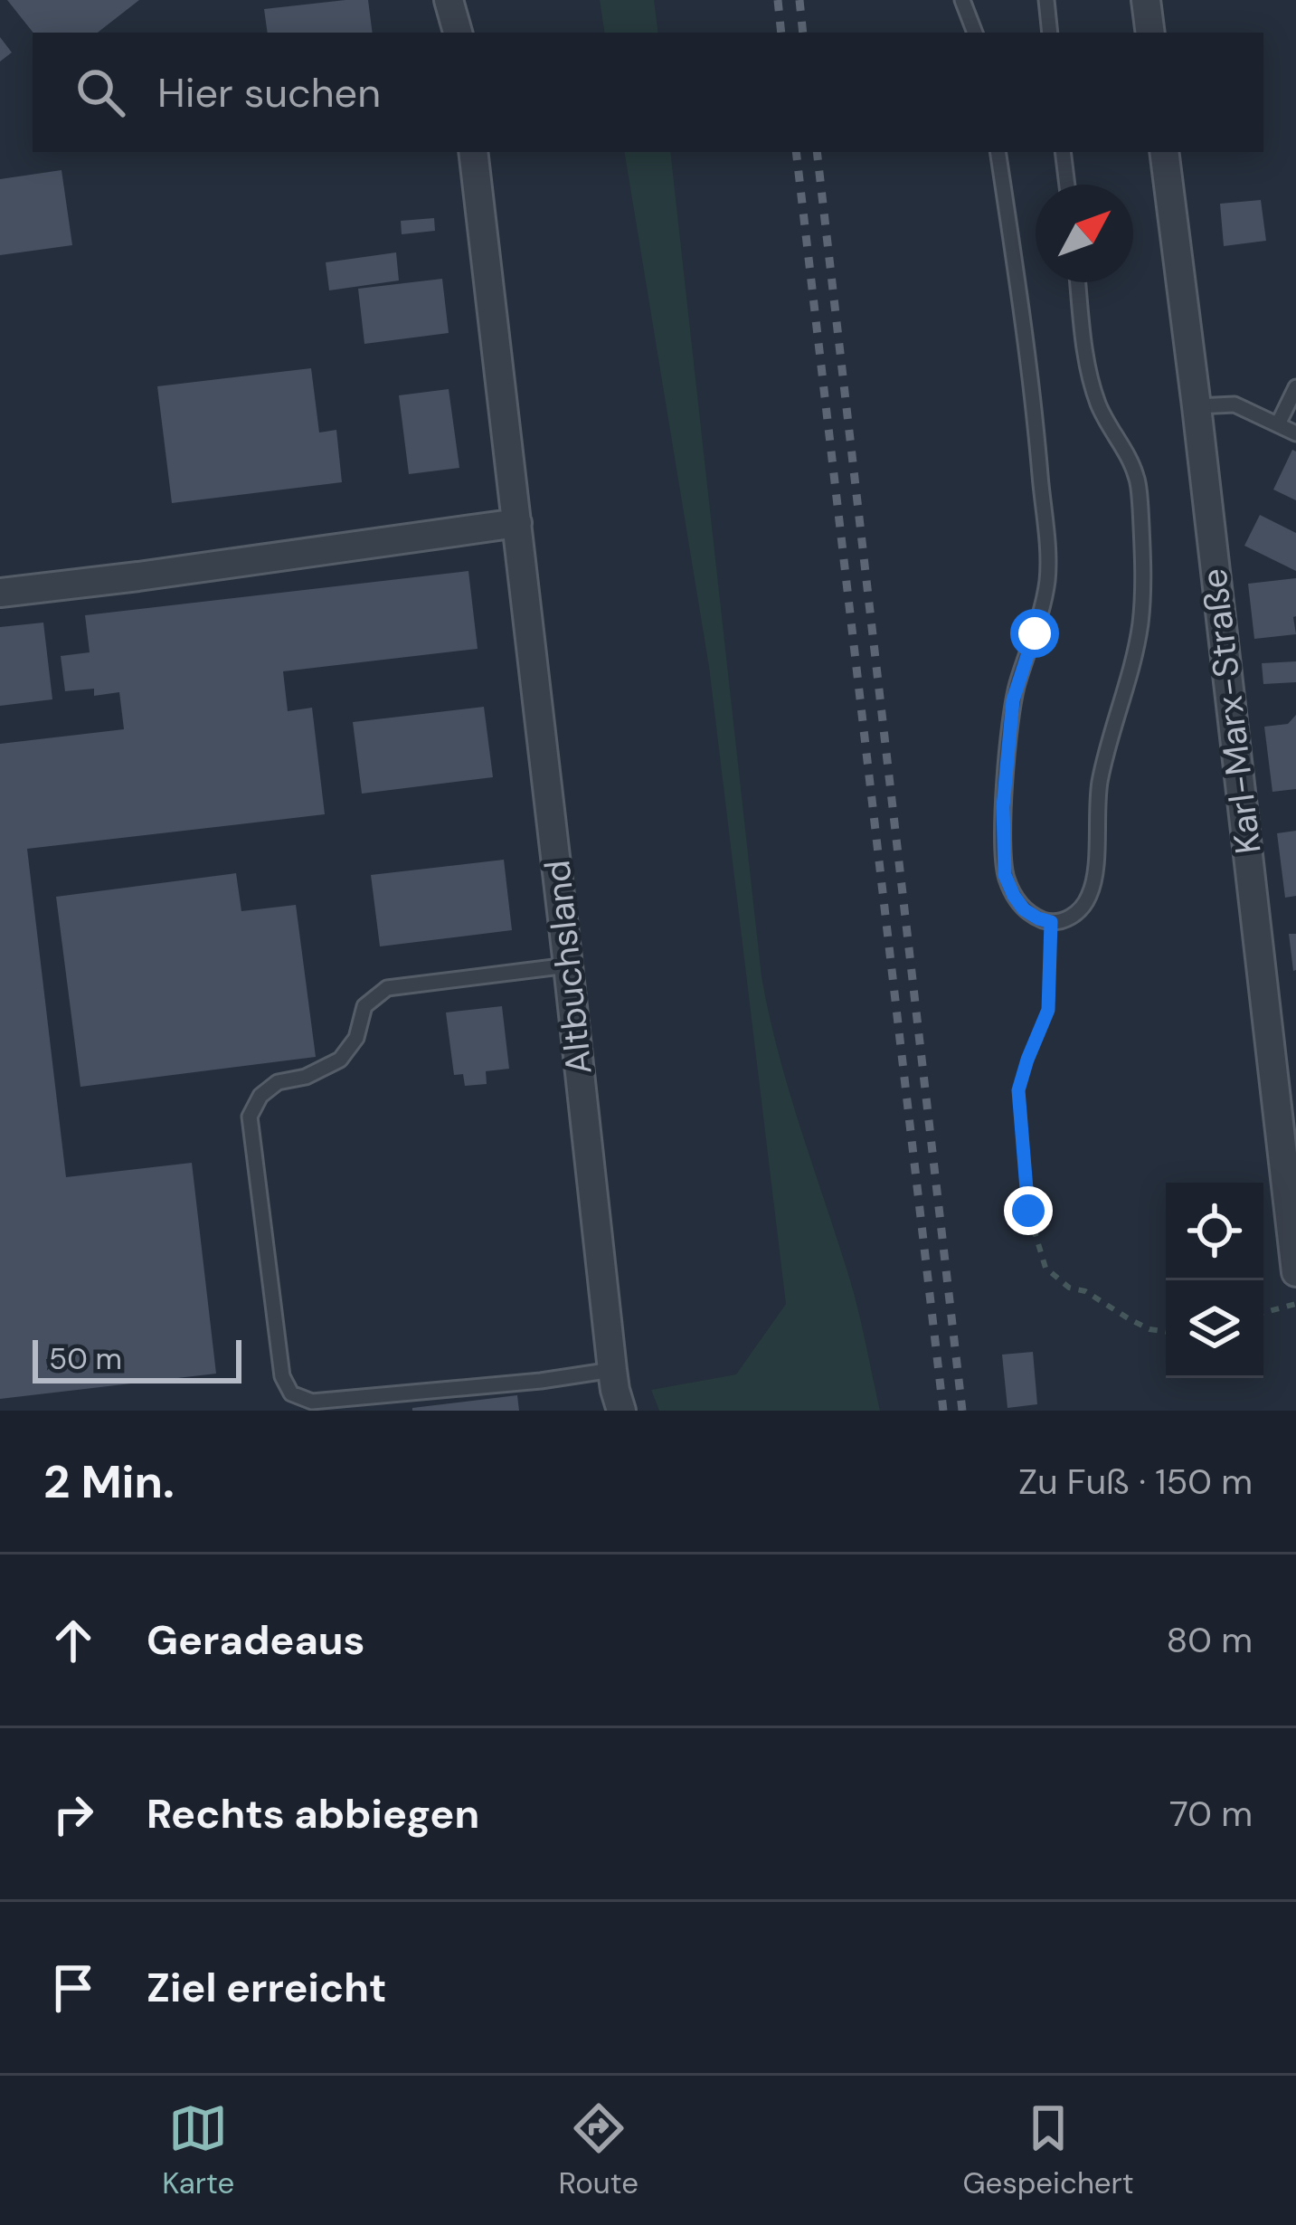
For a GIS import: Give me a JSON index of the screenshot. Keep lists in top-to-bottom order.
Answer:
{
  "streets": {
    "street": ["Karl-Marx-Straße", "Altbuchsland"]
  },
  "scale_bar": "50 m",
  "north": "top right",
  "page": {
    "search": "Hier suchen",
    "scale": "50 m",
    "heading": ["2 Min.", "Zu Fuß · 150 m"],
    "list": [
      ["Geradeaus", "80 m"],
      ["Rechts abbiegen", "70 m"],
      "Ziel erreicht"
    ],
    "nav": ["Karte", "Route", "Gespeichert"]
  }
}
